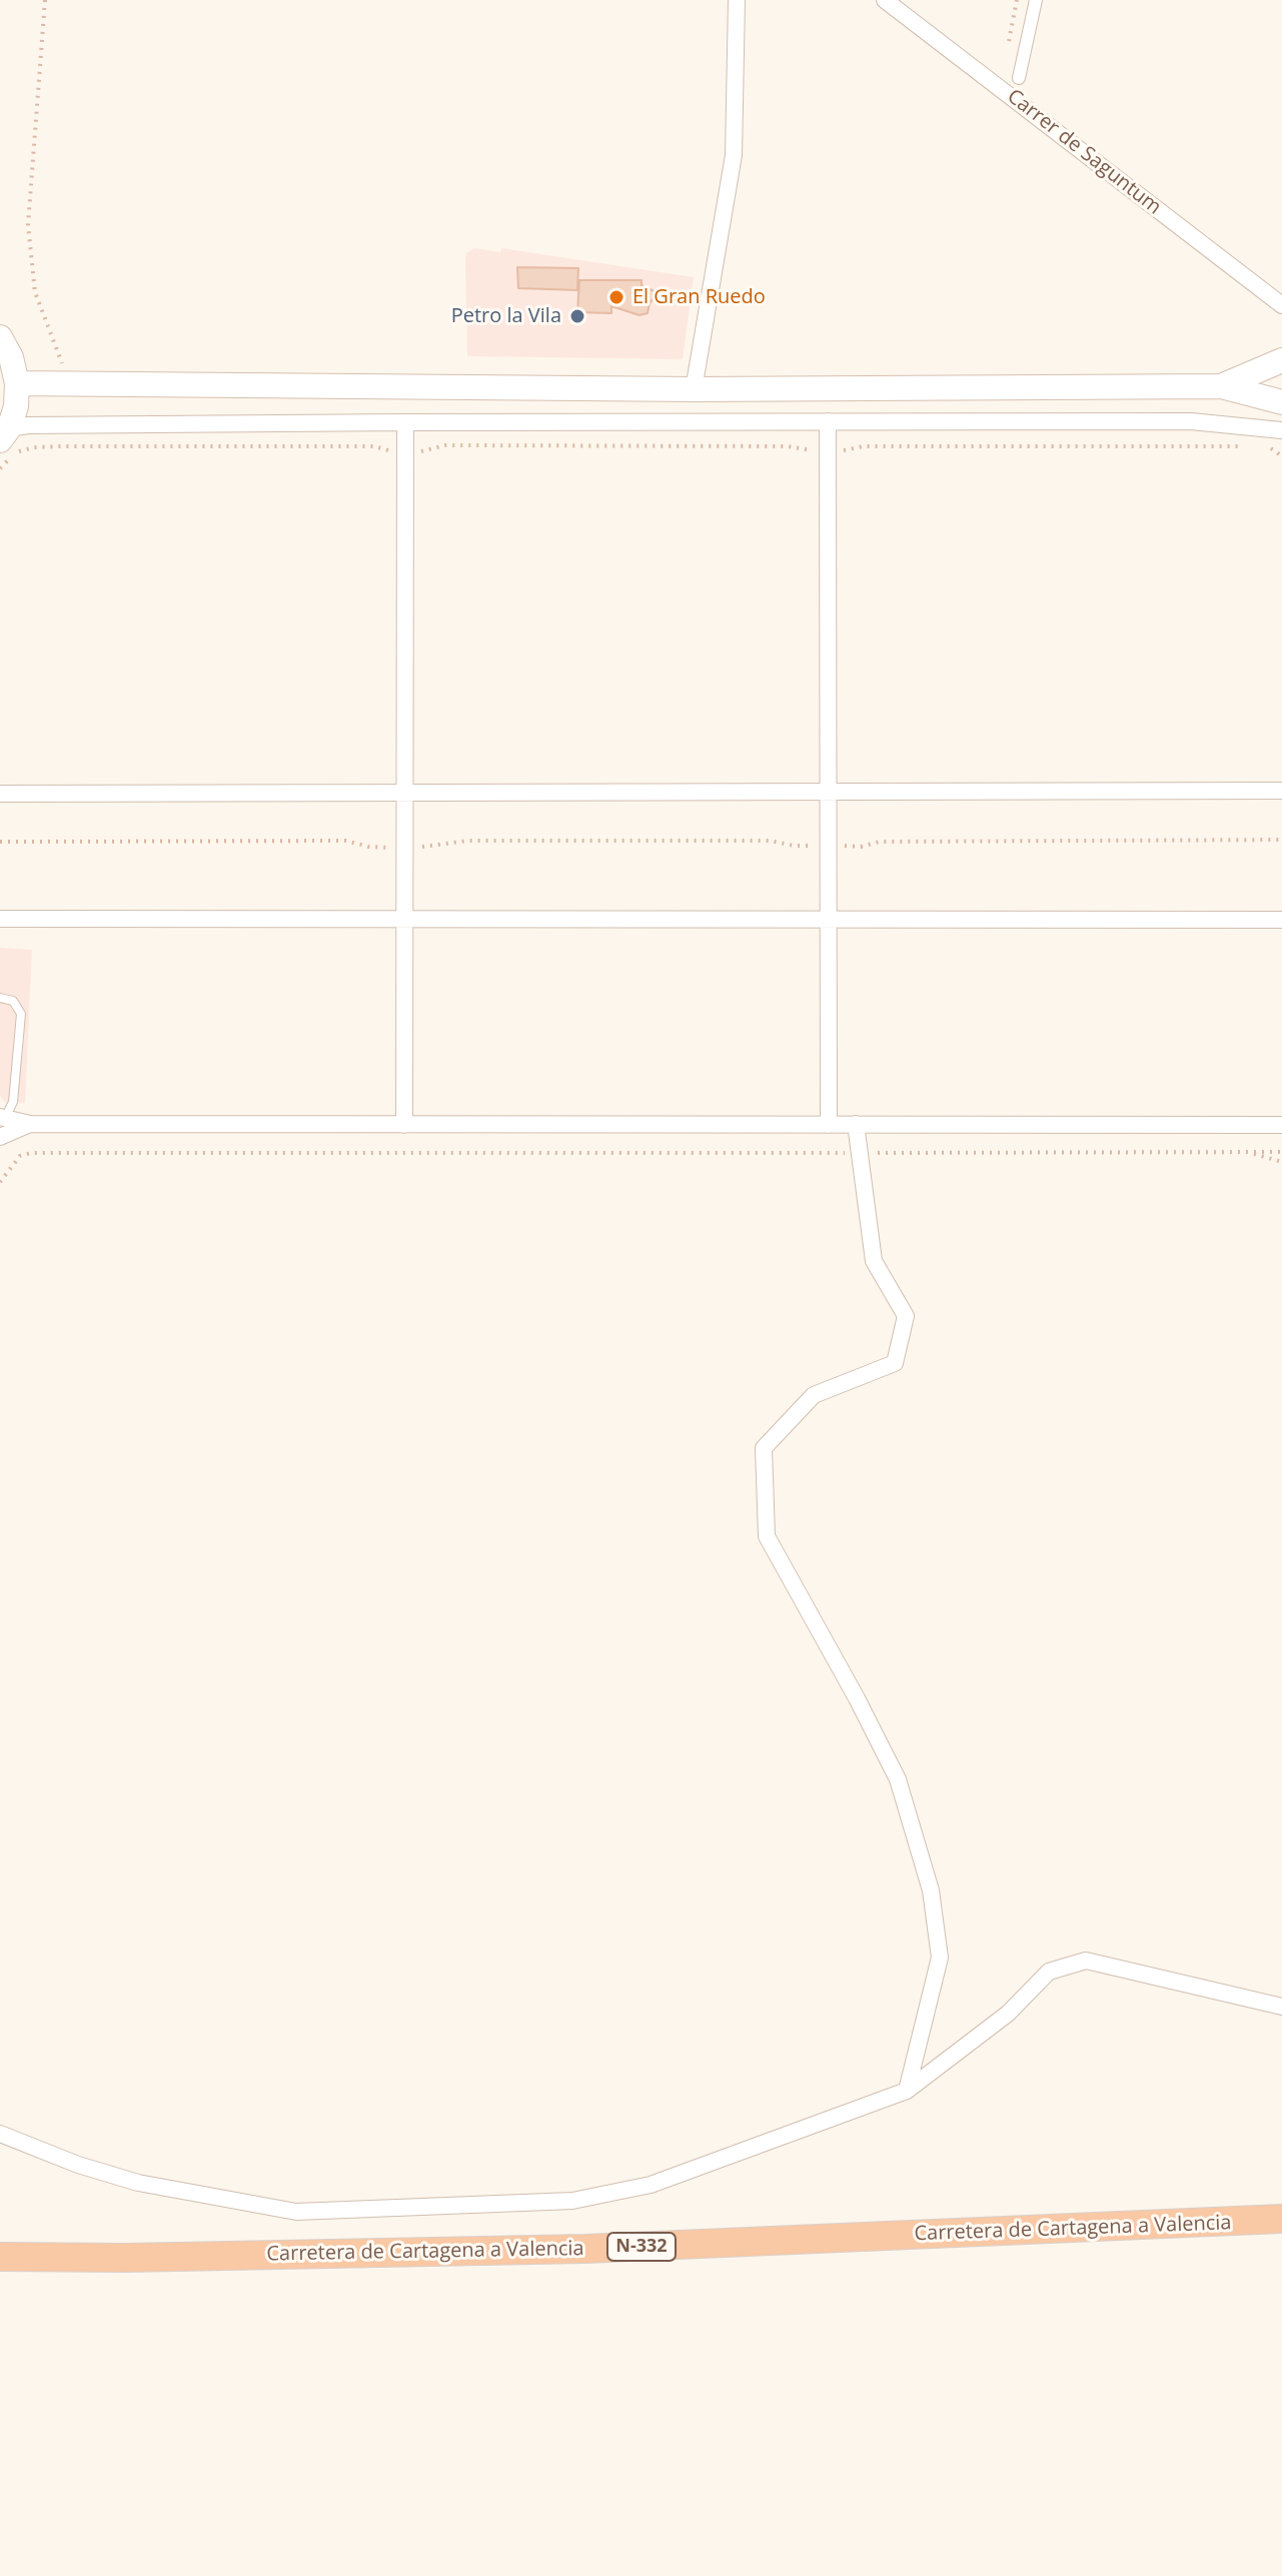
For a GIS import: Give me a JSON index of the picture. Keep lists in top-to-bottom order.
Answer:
{
  "streets": {
    "highway": ["Carretera de Cartagena a Valencia", "N-332"],
    "street": ["Carrer de Saguntum"]
  },
  "places": ["El Gran Ruedo", "Petro la Vila"]
}
